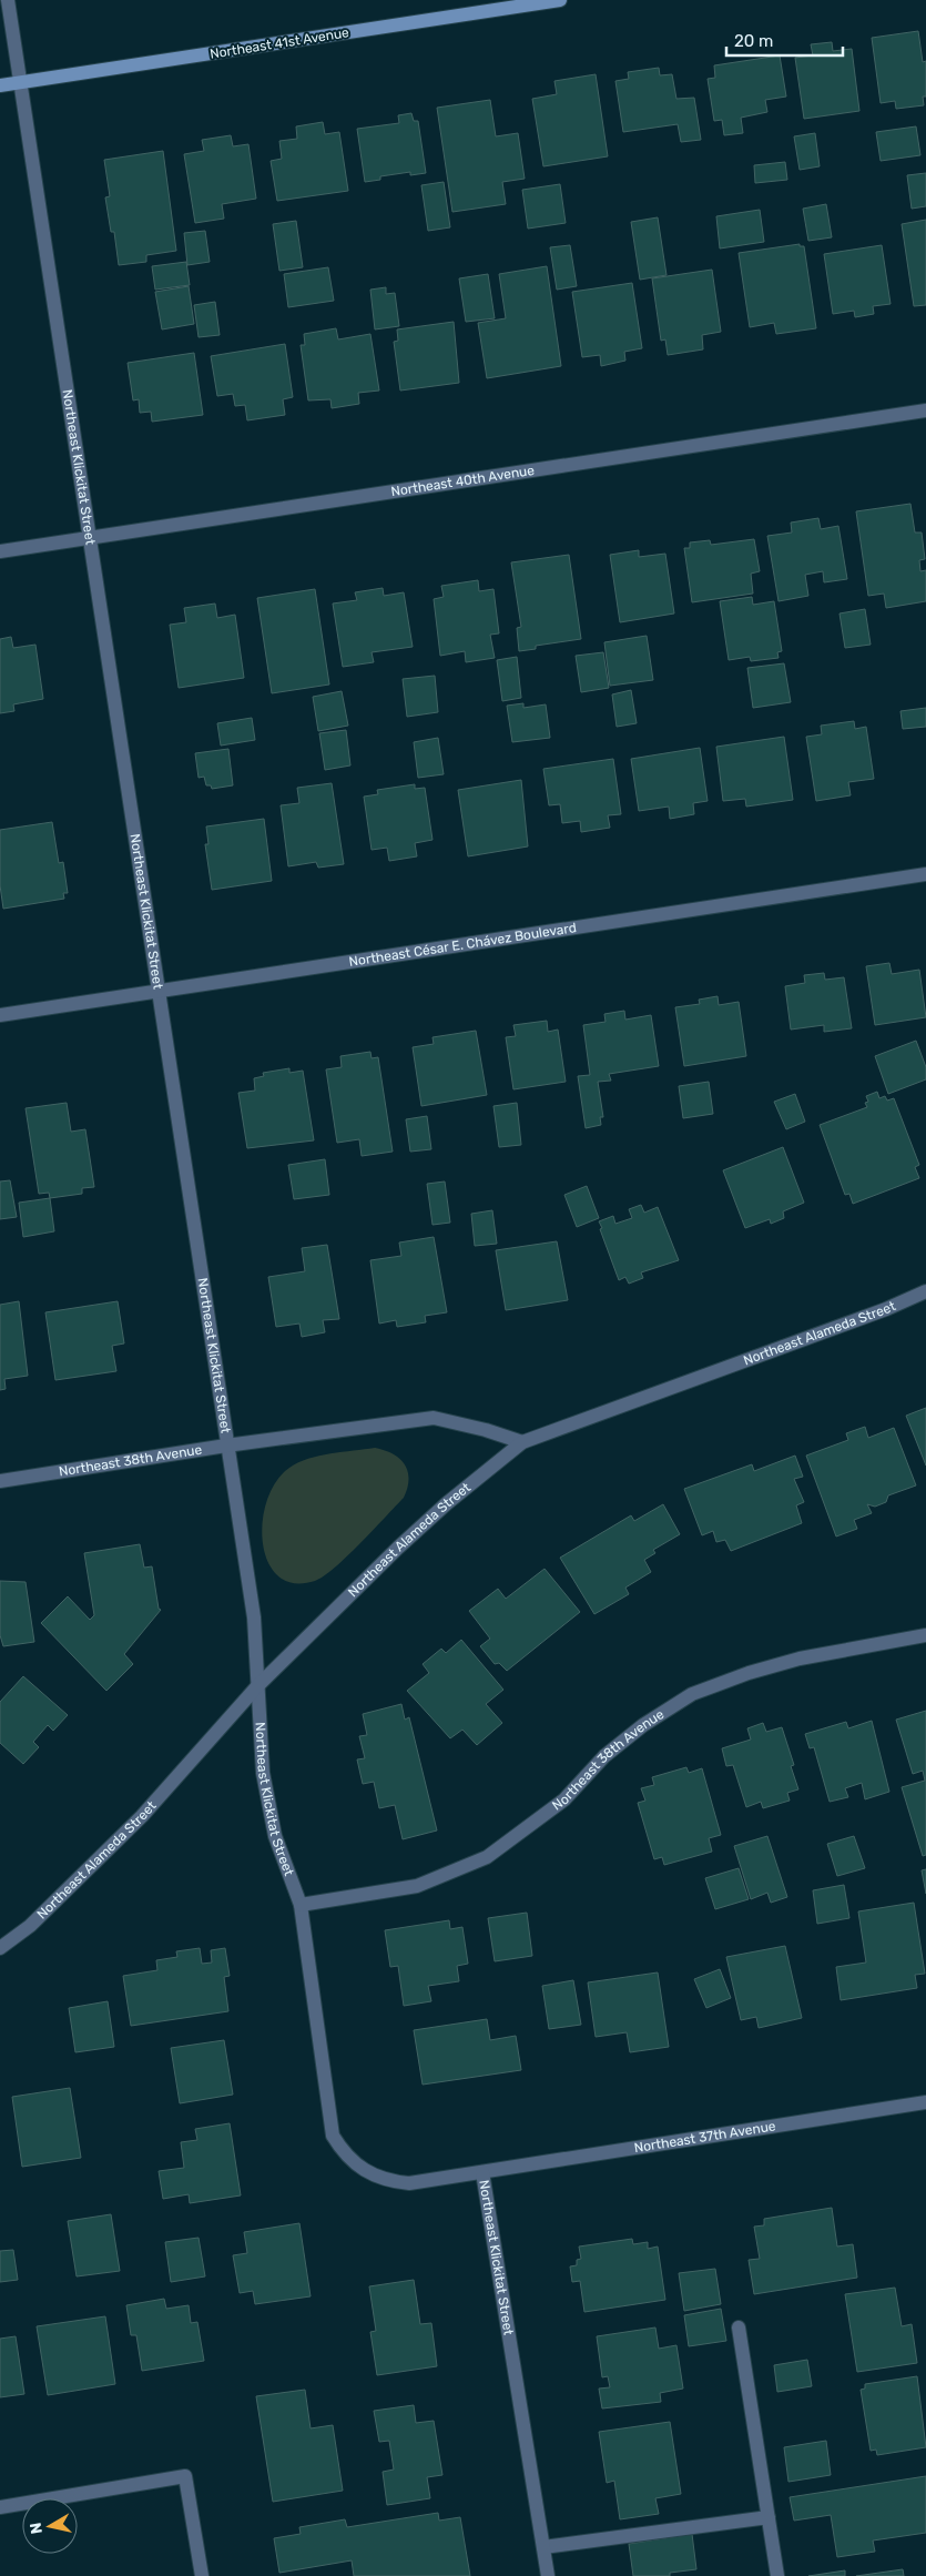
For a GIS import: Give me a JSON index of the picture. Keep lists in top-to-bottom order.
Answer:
{
  "streets": {
    "street": [
      "Northeast 41st Avenue",
      "Northeast Klickitat Street",
      "Northeast 40th Avenue",
      "Northeast César E. Chávez Boulevard",
      "Northeast Alameda Street",
      "Northeast 38th Avenue",
      "Northeast 37th Avenue"
    ]
  },
  "crossings": [
    ["Northeast 41st Avenue", "Northeast Klickitat Street"],
    ["Northeast Klickitat Street", "Northeast 40th Avenue"],
    ["Northeast Klickitat Street", "Northeast César E. Chávez Boulevard"],
    ["Northeast Klickitat Street", "Northeast Alameda Street"],
    ["Northeast Klickitat Street", "Northeast 38th Avenue"],
    ["Northeast Klickitat Street", "Northeast 37th Avenue"],
    ["Northeast Alameda Street", "Northeast 38th Avenue"]
  ],
  "scale_bar": "20 m",
  "north": "left"
}
